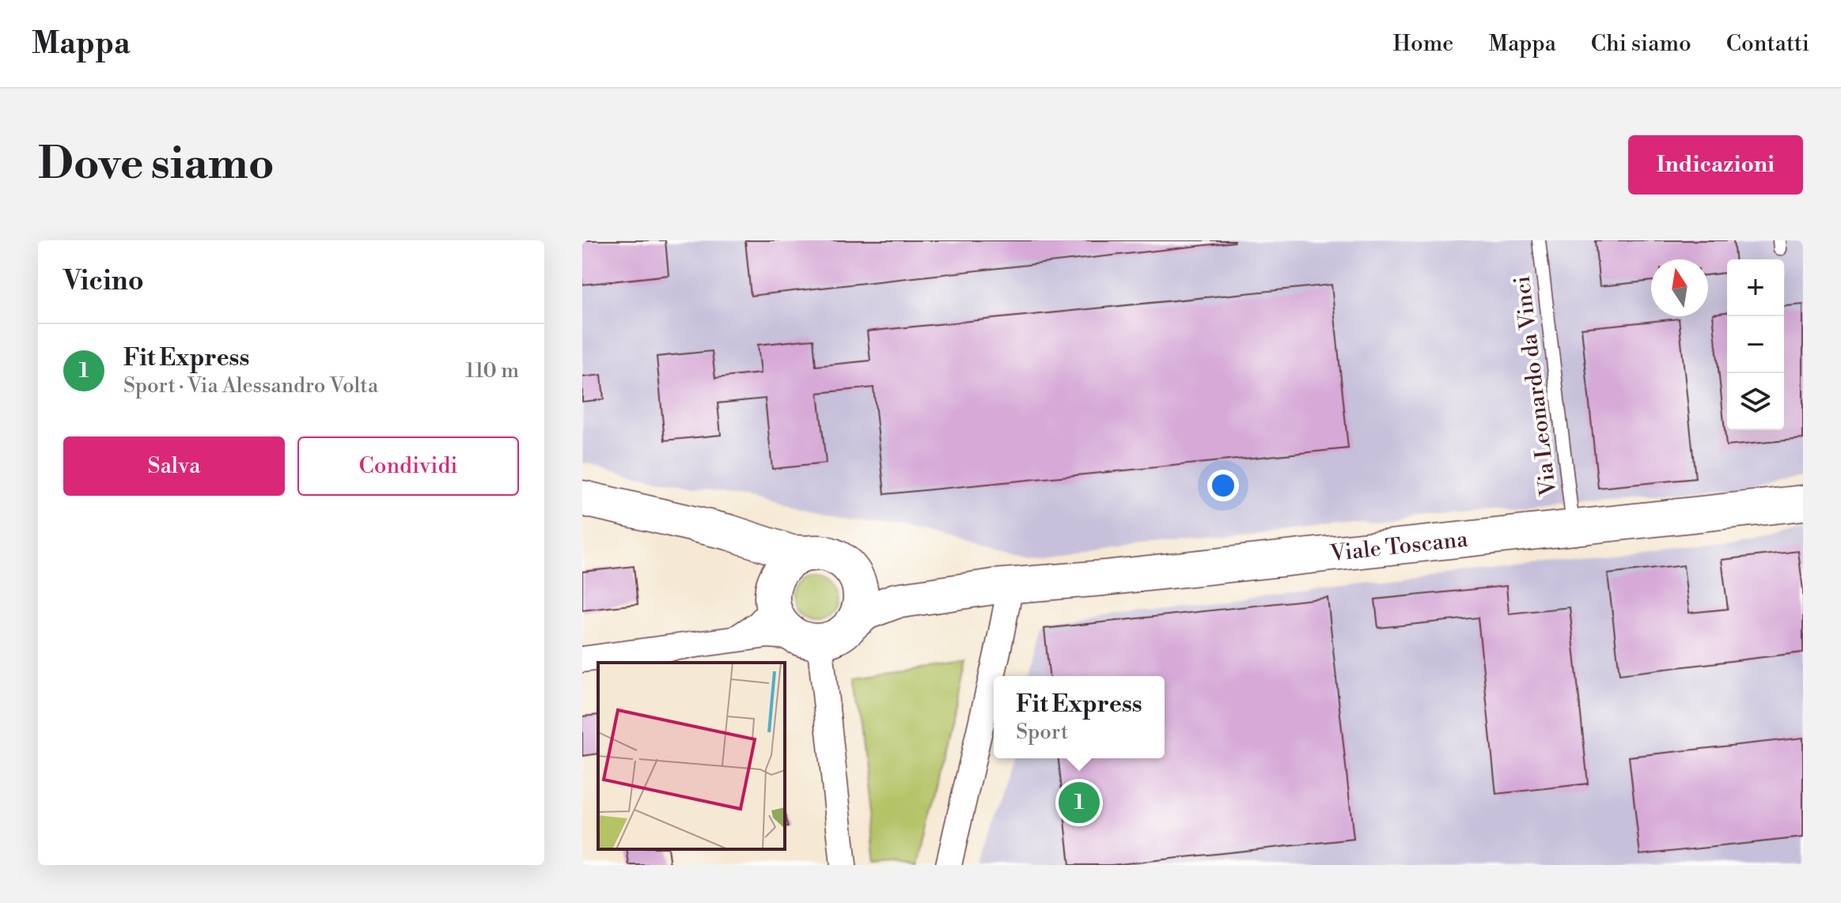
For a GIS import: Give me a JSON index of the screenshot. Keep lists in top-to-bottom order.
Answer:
{
  "streets": {
    "street": ["Viale Toscana"],
    "lane": ["Via Leonardo da Vinci"]
  },
  "crossings": [
    ["Via Leonardo da Vinci", "Viale Toscana"]
  ],
  "north": "top",
  "page": {
    "header": "Mappa",
    "nav": [
      "Home",
      "Mappa",
      "Chi siamo",
      "Contatti"
    ],
    "buttons": [
      "Indicazioni",
      ["Salva", "Condividi"]
    ],
    "title": "Dove siamo",
    "heading": "Vicino",
    "map_buttons": ["+", "−"],
    "list": [
      {
        "mark": "1",
        "name": "Fit Express",
        "note": "Sport · Via Alessandro Volta",
        "value": "110 m"
      }
    ],
    "popup": ["Fit Express", "Sport"],
    "pins": "1"
  }
}
